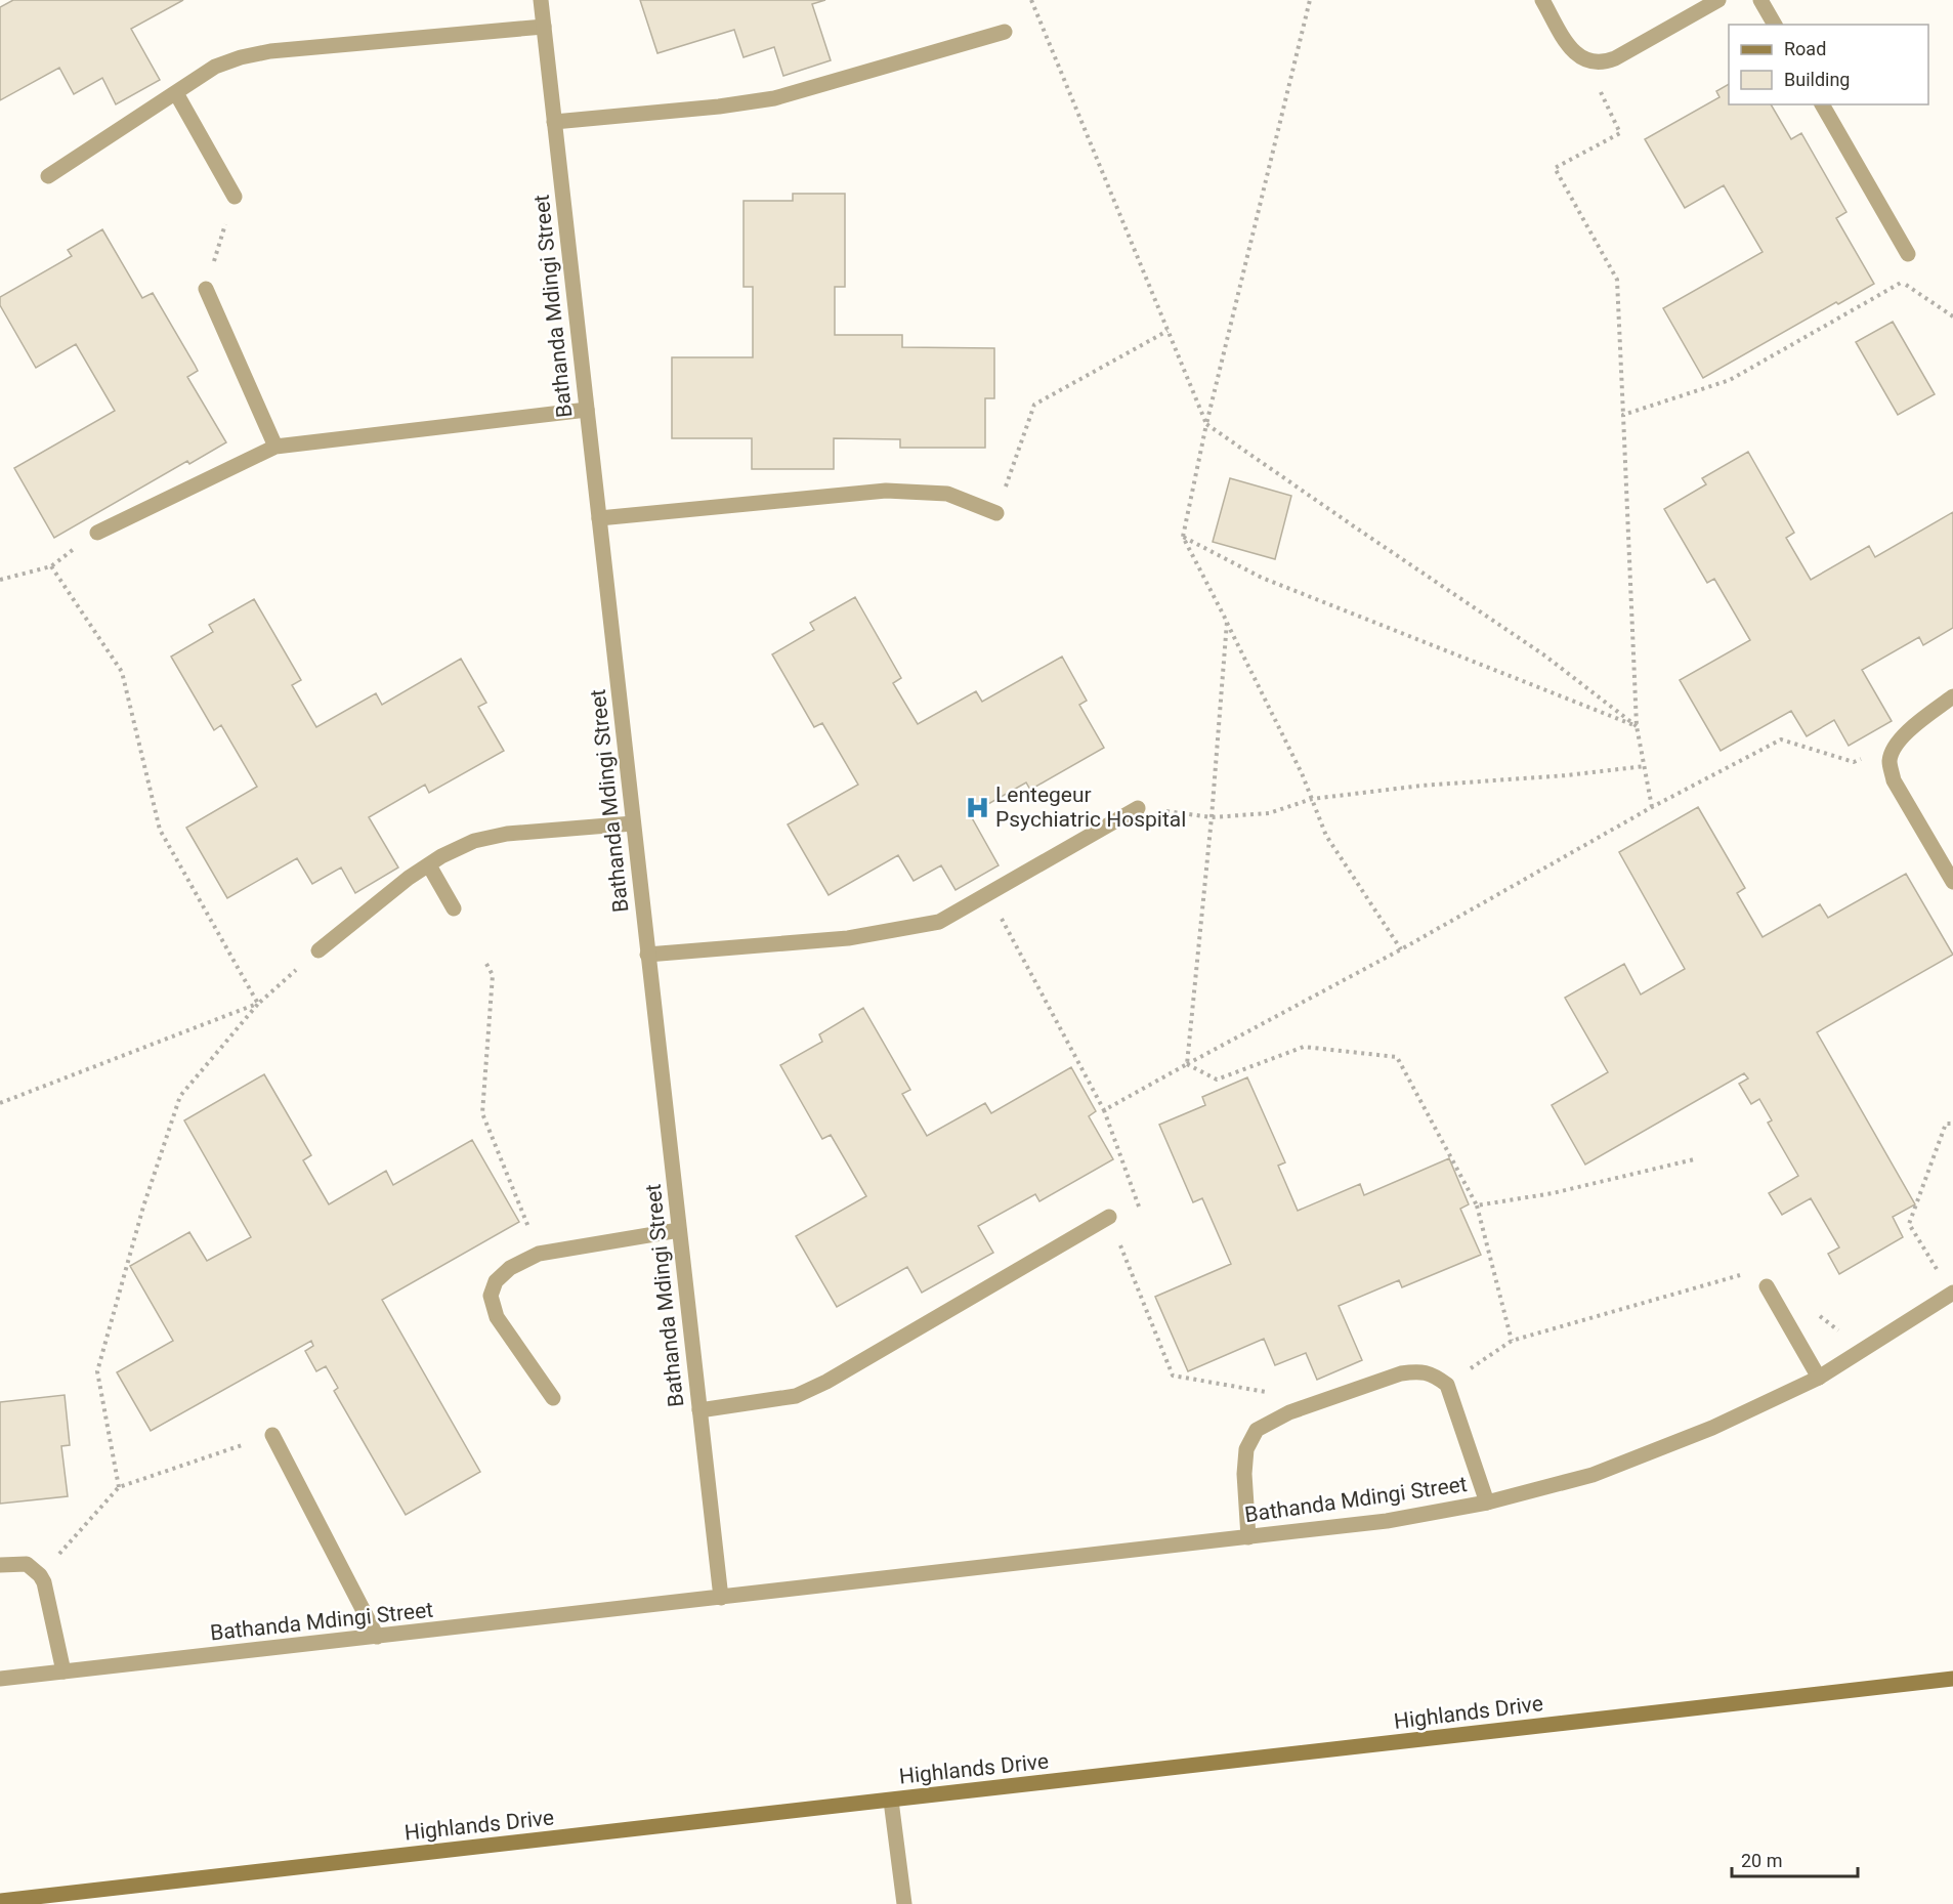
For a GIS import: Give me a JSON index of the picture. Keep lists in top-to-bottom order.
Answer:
{
  "streets": {
    "main road": ["Highlands Drive"],
    "street": ["Bathanda Mdingi Street"]
  },
  "places": {
    "hospital": ["Lentegeur Psychiatric Hospital"]
  },
  "legend": ["Road", "Building"],
  "scale_bar": "20 m"
}
